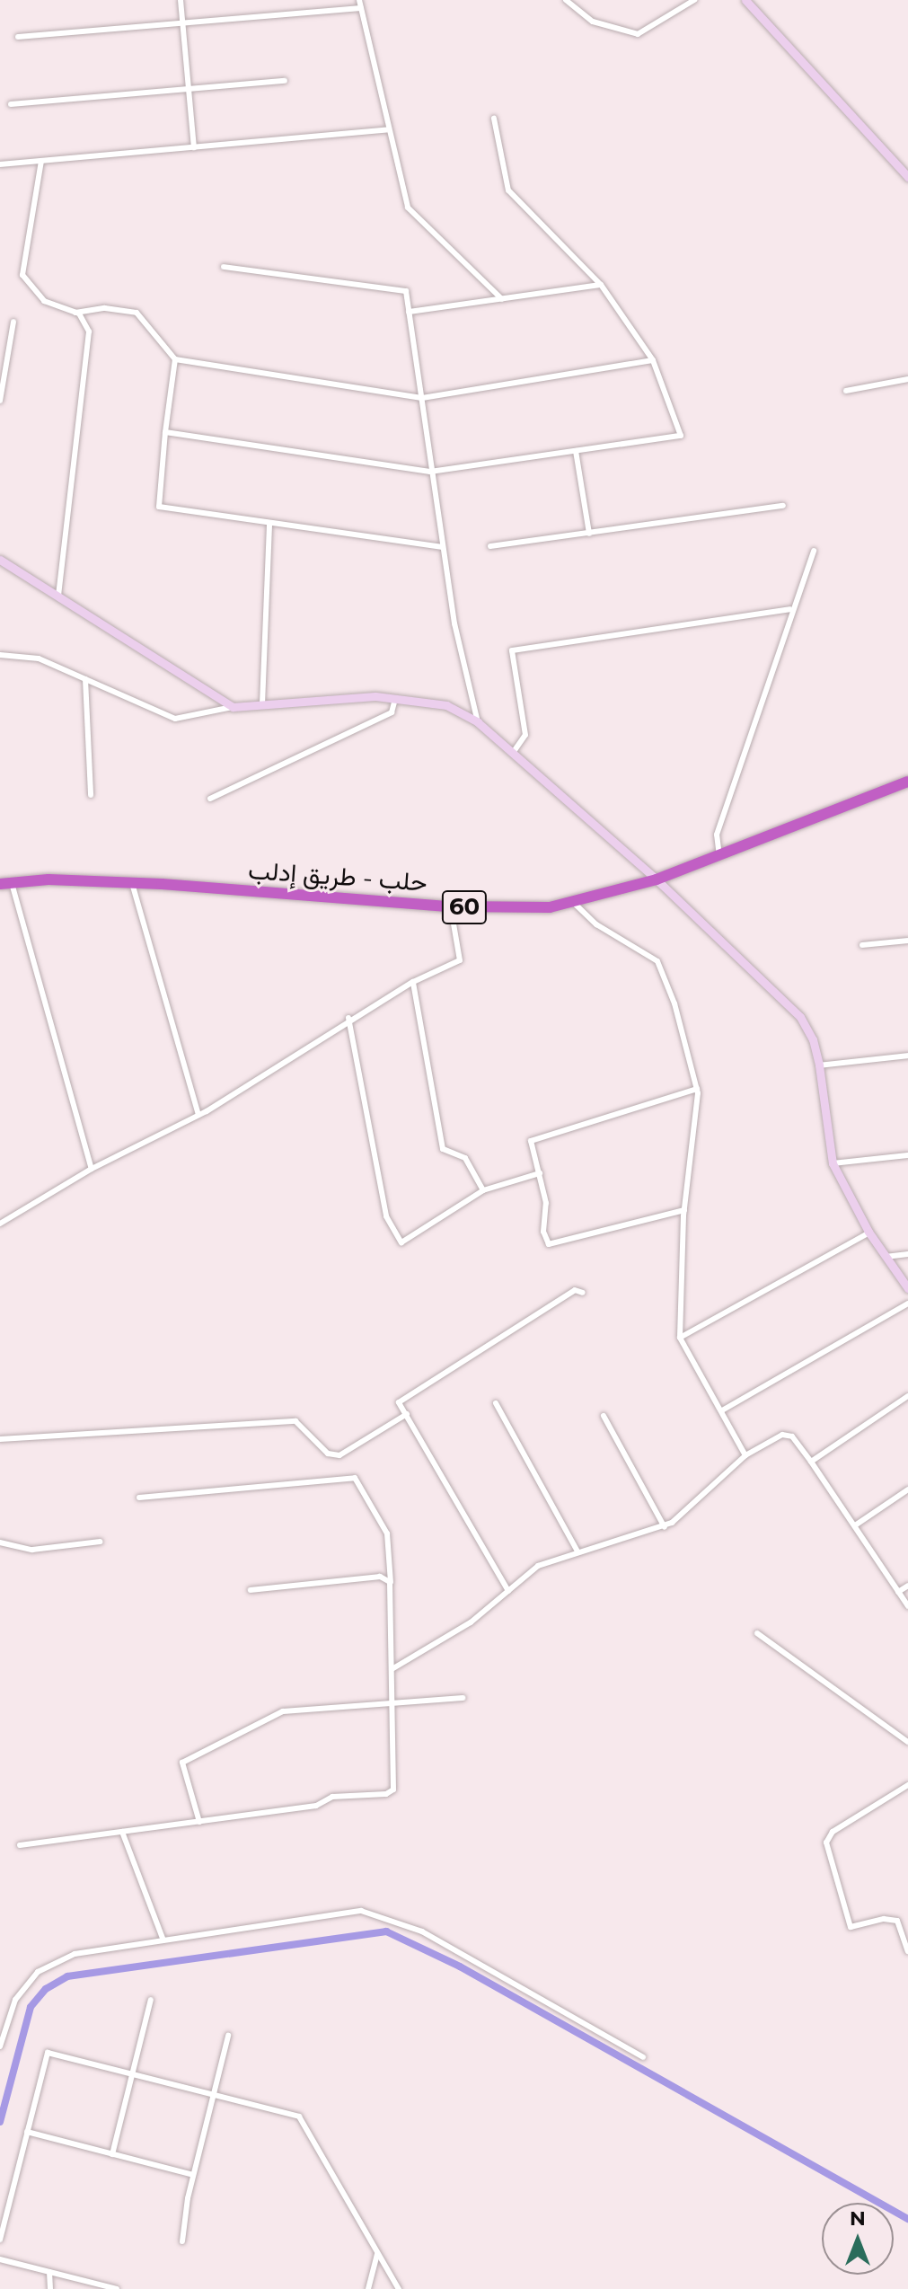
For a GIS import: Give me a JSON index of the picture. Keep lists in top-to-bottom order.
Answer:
{
  "streets": {
    "highway": ["حلب - طريق إدلب", "60"]
  },
  "north": "top"
}
